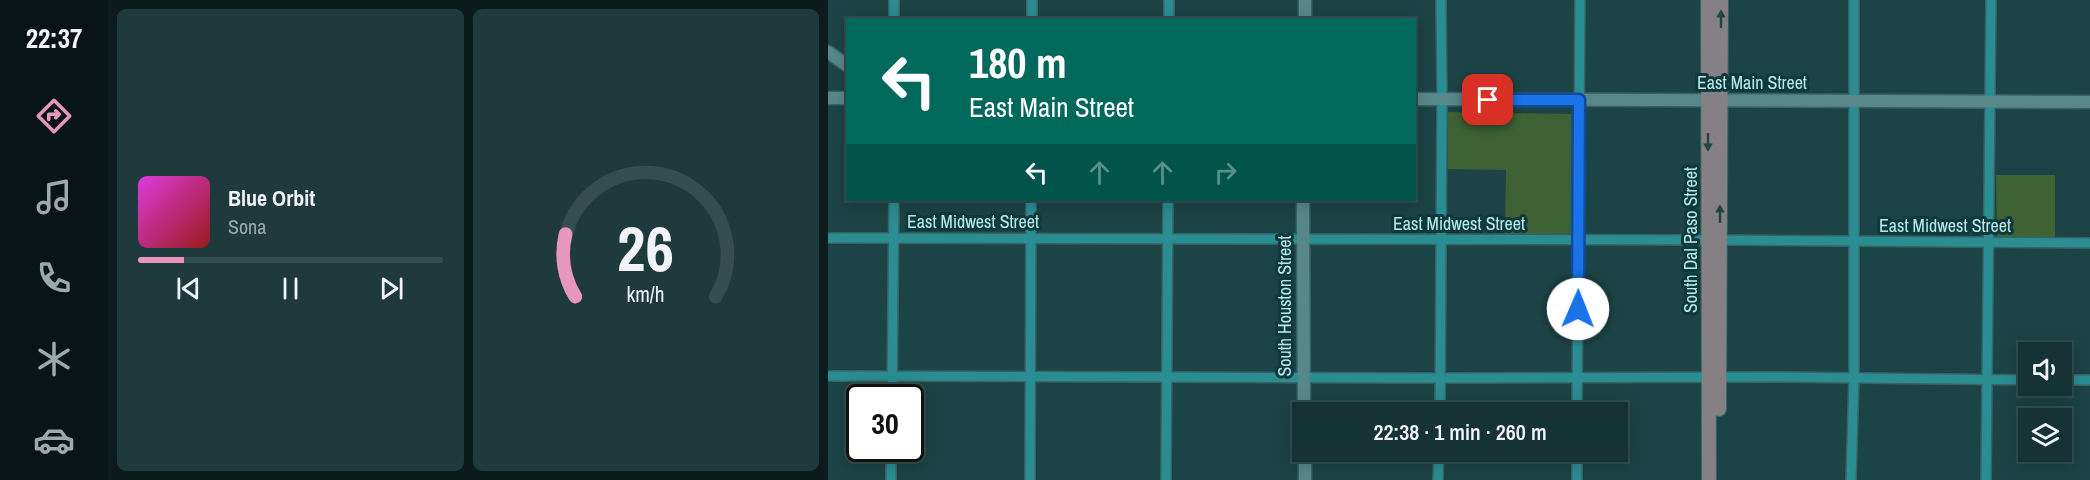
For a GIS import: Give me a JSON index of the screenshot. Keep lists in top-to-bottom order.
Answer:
{
  "streets": {
    "main road": ["South Dal Paso Street"],
    "street": ["East Main Street", "East Midwest Street", "South Houston Street"]
  },
  "crossings": [
    ["East Main Street", "South Dal Paso Street"],
    ["East Midwest Street", "South Dal Paso Street"],
    ["East Midwest Street", "South Houston Street"]
  ],
  "page": {
    "tabs": "22:37",
    "turn": ["180 m", "East Main Street"],
    "song": ["Blue Orbit", "Sona"],
    "limit": "30",
    "trip": "22:38 · 1 min · 260 m",
    "gauge": ["26", "km/h"]
  }
}
